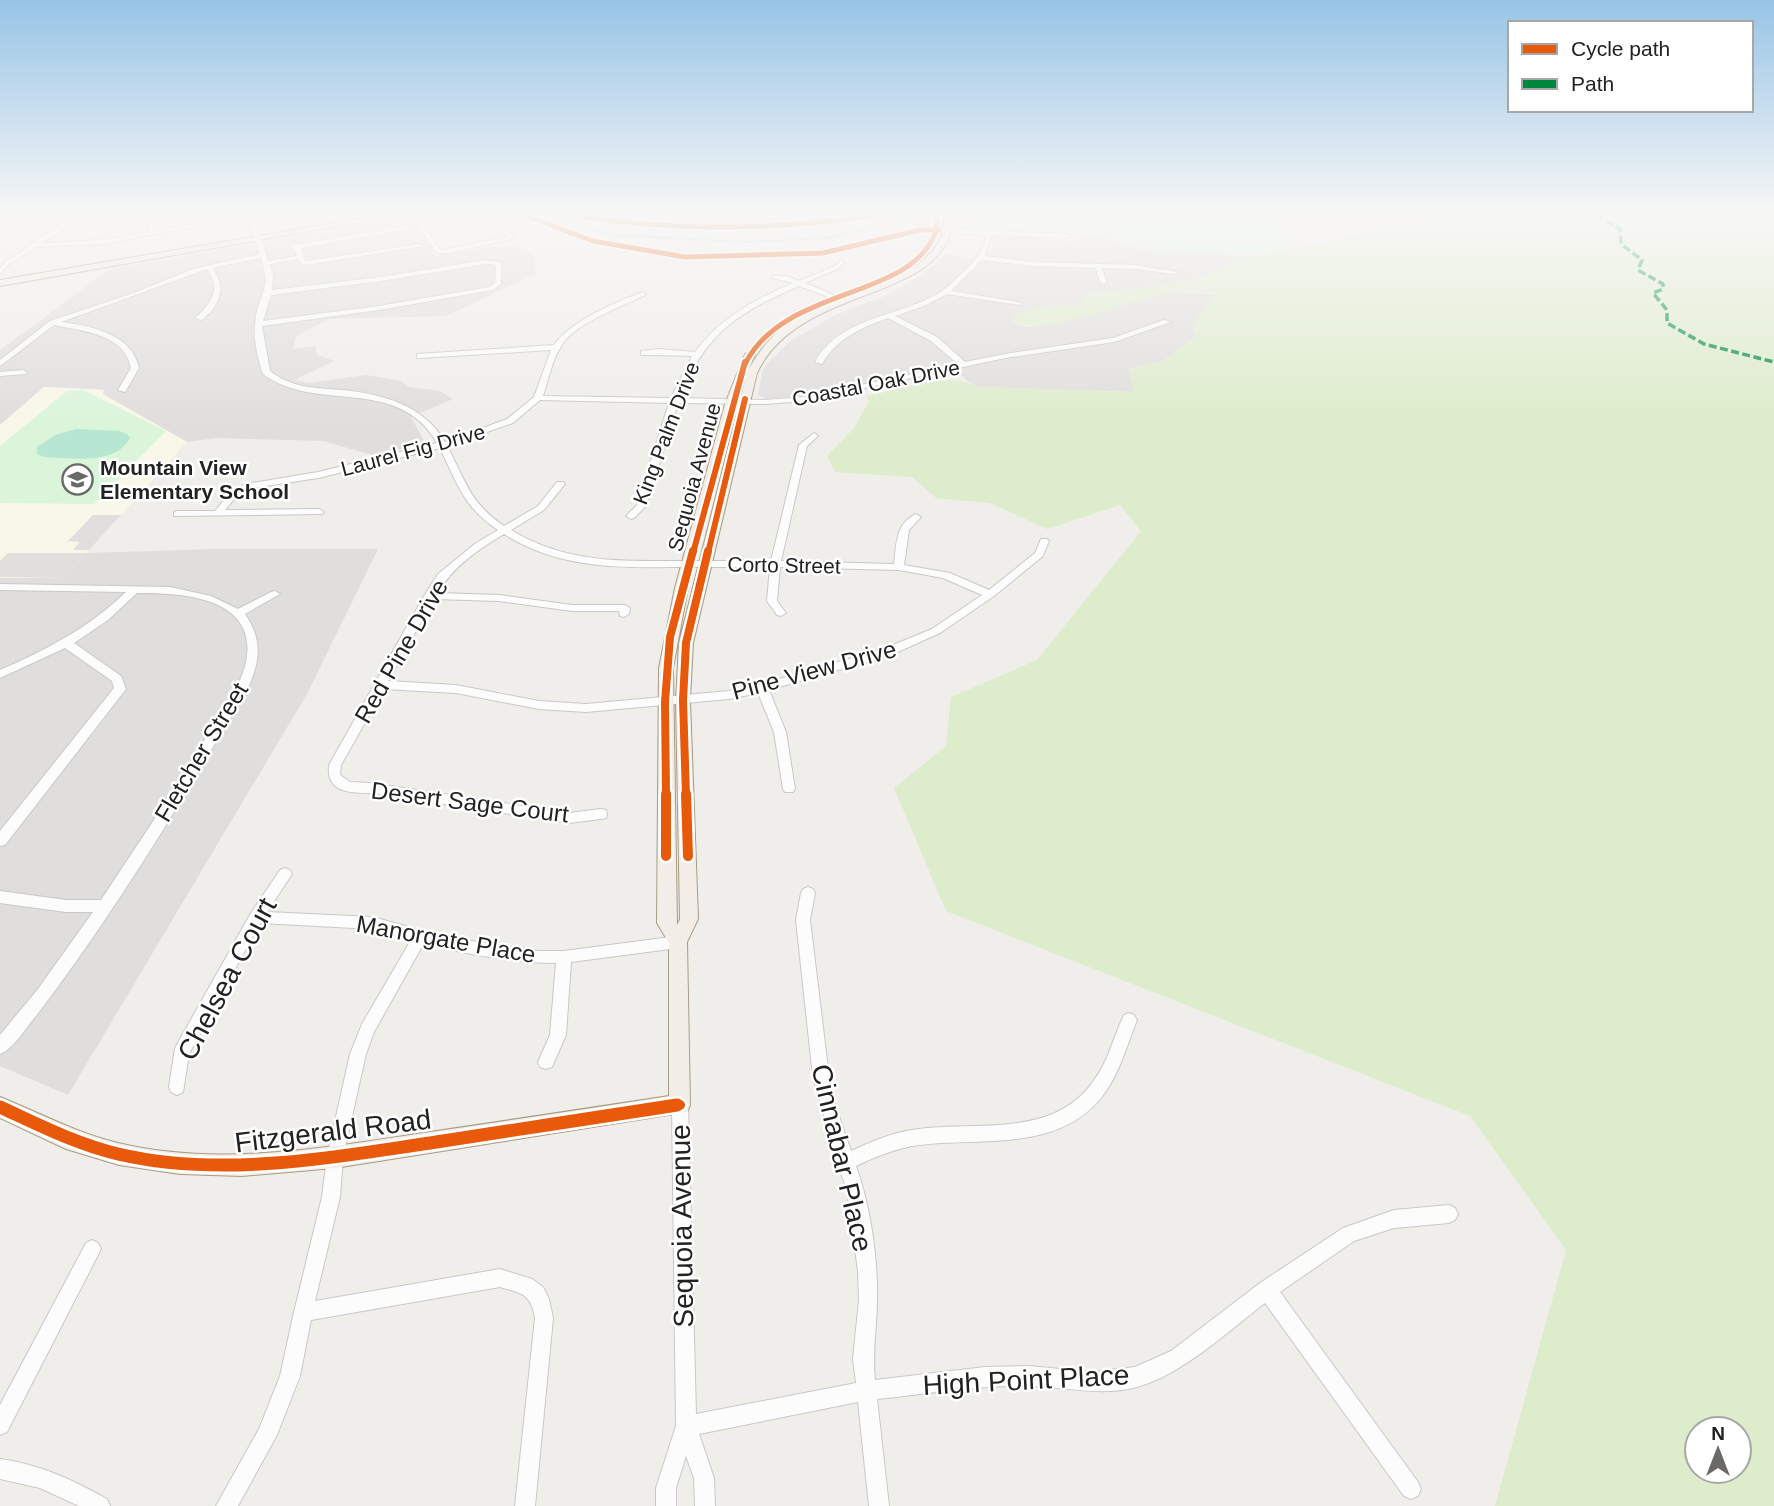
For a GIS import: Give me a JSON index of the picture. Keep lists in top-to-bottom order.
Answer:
{
  "streets": {
    "main road": ["Sequoia Avenue", "Fitzgerald Road"],
    "street": [
      "Coastal Oak Drive",
      "King Palm Drive",
      "Laurel Fig Drive",
      "Corto Street",
      "Red Pine Drive",
      "Pine View Drive",
      "Fletcher Street",
      "Desert Sage Court",
      "Manorgate Place",
      "Chelsea Court",
      "Cinnabar Place",
      "High Point Place"
    ]
  },
  "crossings": [
    ["Coastal Oak Drive", "King Palm Drive"],
    ["Coastal Oak Drive", "Laurel Fig Drive"],
    ["Coastal Oak Drive", "Sequoia Avenue"],
    ["Laurel Fig Drive", "Corto Street"],
    ["Sequoia Avenue", "Corto Street"],
    ["Sequoia Avenue", "Pine View Drive"],
    ["Sequoia Avenue", "Manorgate Place"],
    ["Sequoia Avenue", "Fitzgerald Road"],
    ["Sequoia Avenue", "High Point Place"],
    ["Corto Street", "Red Pine Drive"],
    ["Corto Street", "Pine View Drive"],
    ["Red Pine Drive", "Pine View Drive"],
    ["Red Pine Drive", "Desert Sage Court"],
    ["Manorgate Place", "Chelsea Court"],
    ["Cinnabar Place", "High Point Place"]
  ],
  "places": {
    "school or university": ["Mountain View Elementary School"]
  },
  "legend": ["Cycle path", "Path"],
  "north": "top"
}
